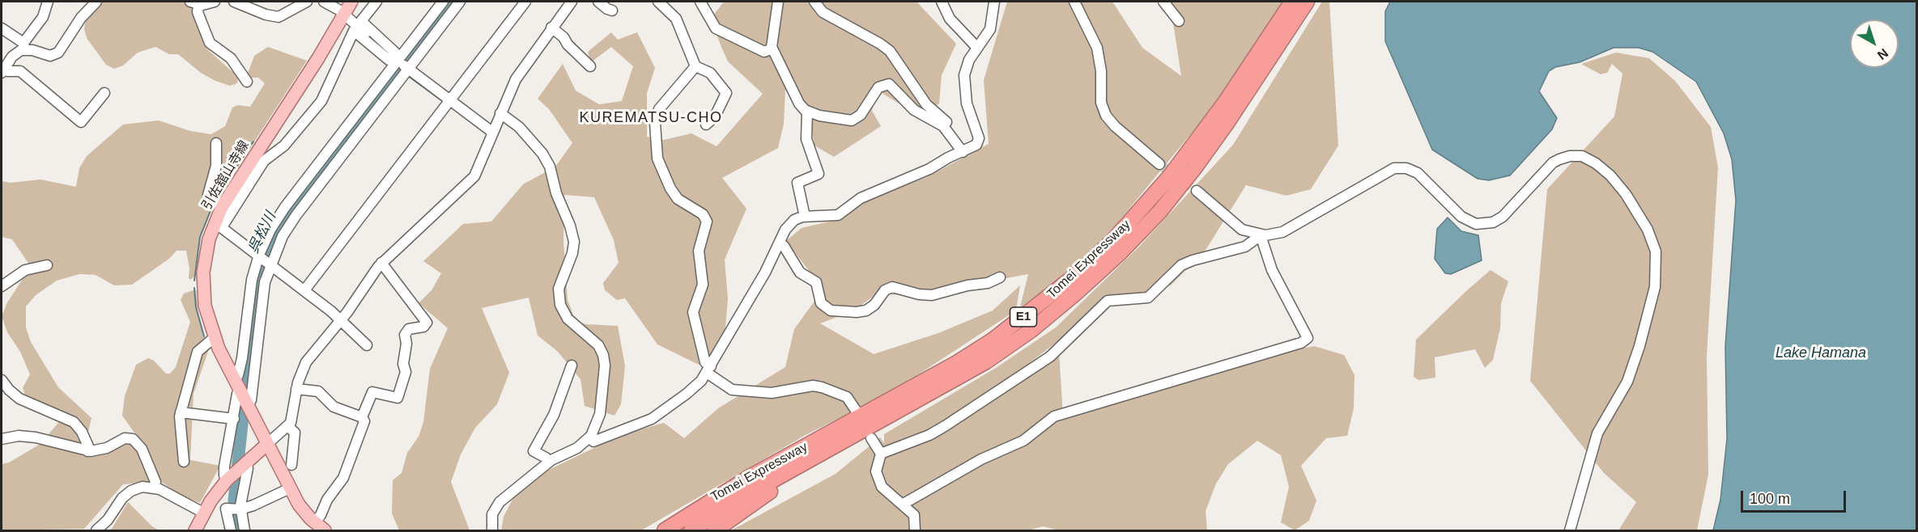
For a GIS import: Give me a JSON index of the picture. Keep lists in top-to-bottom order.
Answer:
{
  "streets": {
    "highway": ["Tomei Expressway", "E1"],
    "main road": ["引佐舘山寺線"]
  },
  "districts": ["KUREMATSU-CHO"],
  "water": ["呉松川", "Lake Hamana"],
  "scale_bar": "100 m",
  "north": "bottom right"
}
